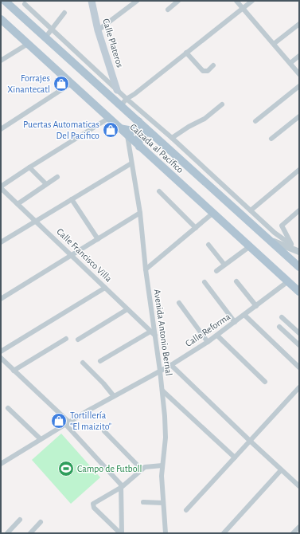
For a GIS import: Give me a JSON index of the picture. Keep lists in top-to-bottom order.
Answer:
{
  "streets": {
    "main road": ["Calle Plateros", "Calzada al Pacífico"],
    "street": ["Calle Francisco Villa", "Calle Reforma", "Avenida Antonio Bernal"]
  },
  "crossings": [
    ["Calzada al Pacífico", "Calle Reforma"],
    ["Calzada al Pacífico", "Avenida Antonio Bernal"],
    ["Calle Francisco Villa", "Avenida Antonio Bernal"],
    ["Calle Reforma", "Avenida Antonio Bernal"]
  ],
  "places": {
    "shop": ["Forrajes Xinantecatl", "Puertas Automaticas Del Pacifico", "Tortillería \"El maizito\""],
    "sports": ["Campo de Futboll"]
  }
}
